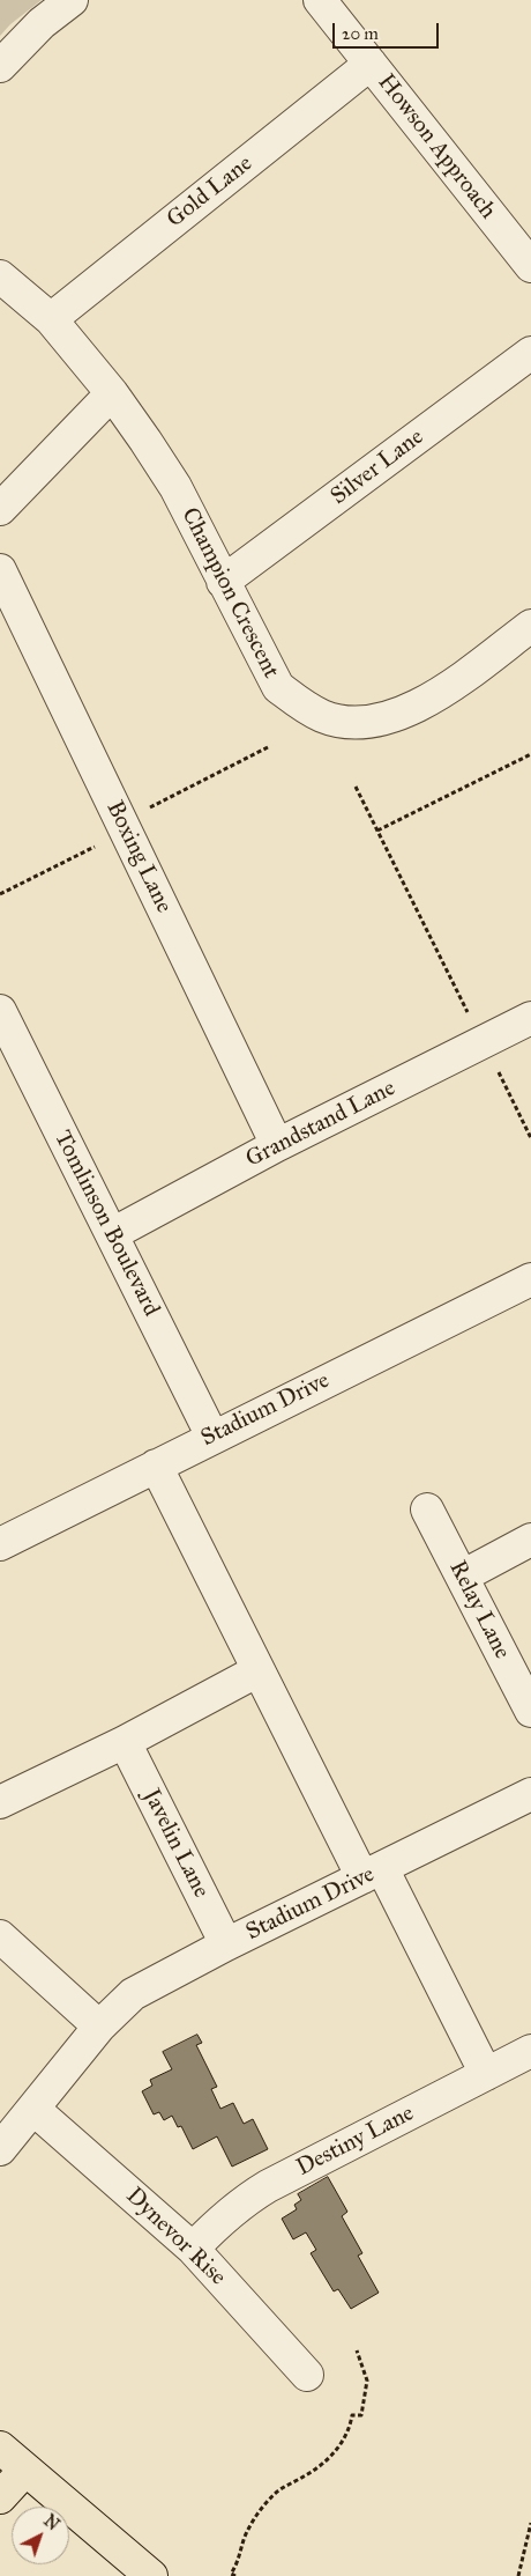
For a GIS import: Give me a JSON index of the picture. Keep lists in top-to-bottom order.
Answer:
{
  "streets": {
    "street": [
      "Howson Approach",
      "Gold Lane",
      "Silver Lane",
      "Champion Crescent",
      "Boxing Lane",
      "Grandstand Lane",
      "Tomlinson Boulevard",
      "Stadium Drive",
      "Relay Lane",
      "Javelin Lane",
      "Destiny Lane",
      "Dynevor Rise"
    ]
  },
  "crossings": [
    ["Howson Approach", "Gold Lane"],
    ["Gold Lane", "Champion Crescent"],
    ["Silver Lane", "Champion Crescent"],
    ["Boxing Lane", "Grandstand Lane"],
    ["Grandstand Lane", "Tomlinson Boulevard"],
    ["Tomlinson Boulevard", "Stadium Drive"],
    ["Stadium Drive", "Javelin Lane"],
    ["Stadium Drive", "Dynevor Rise"],
    ["Destiny Lane", "Dynevor Rise"]
  ],
  "scale_bar": "20 m",
  "north": "top right"
}
